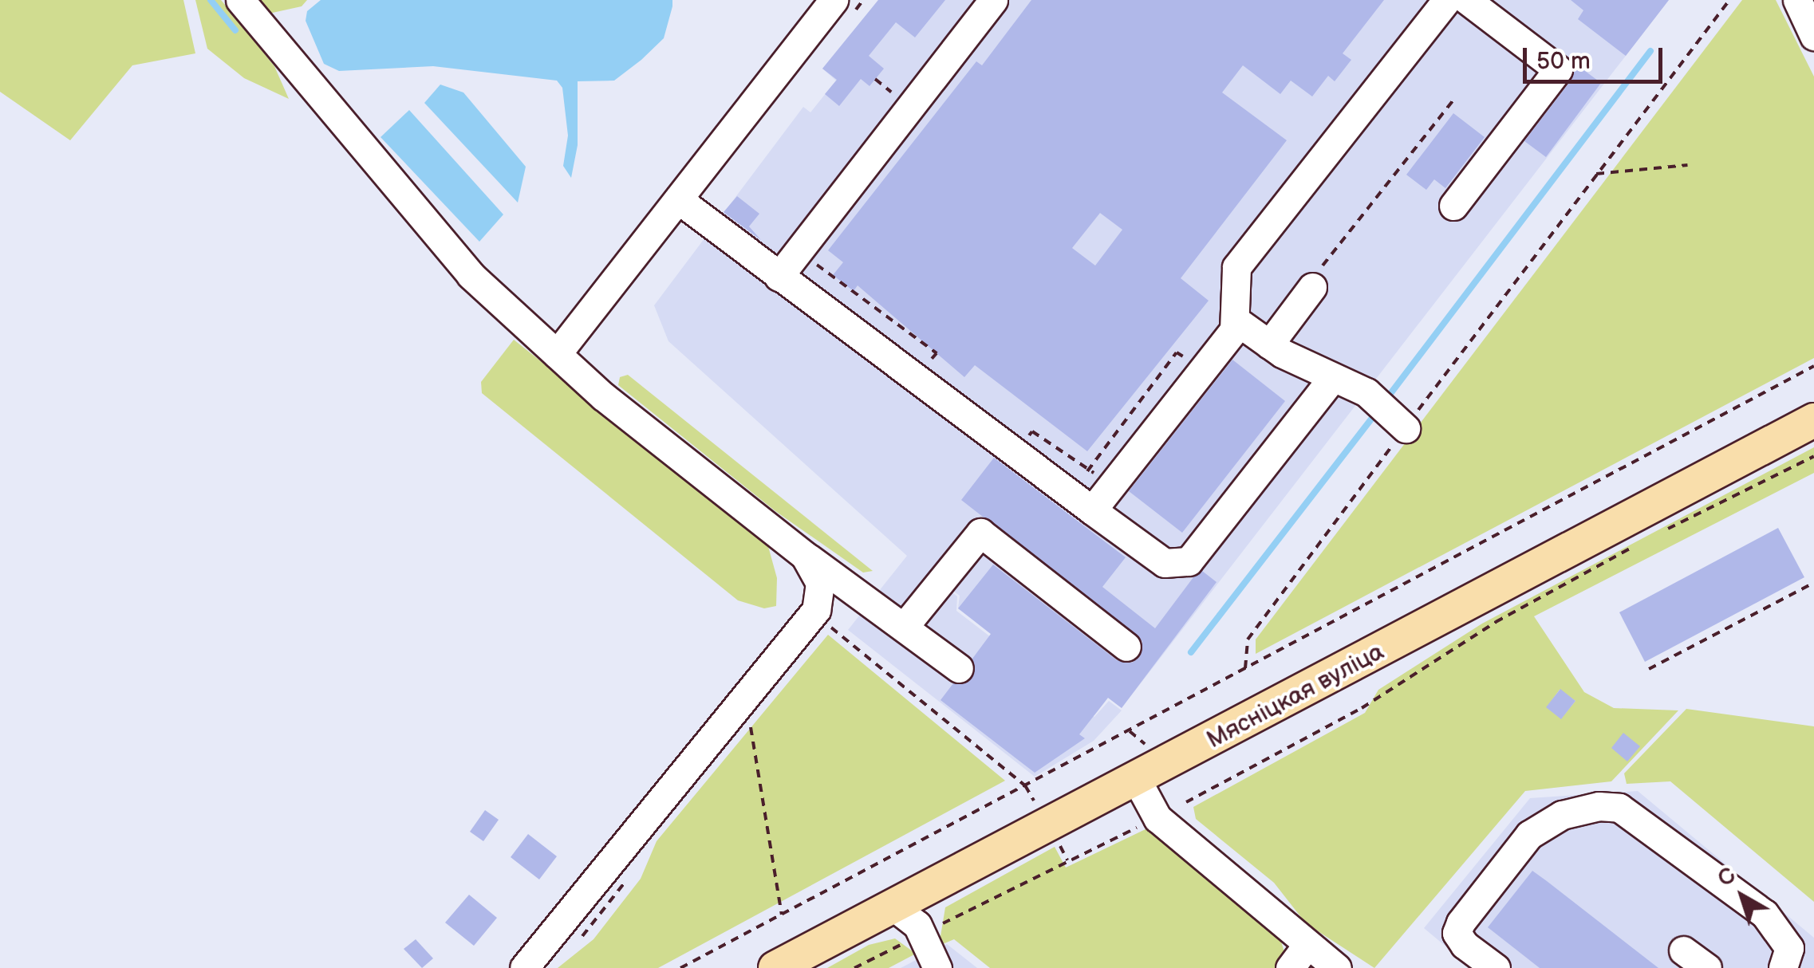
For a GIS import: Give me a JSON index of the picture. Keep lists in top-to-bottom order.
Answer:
{
  "streets": {
    "main road": ["Мясніцкая вуліца"]
  },
  "scale_bar": "50 m",
  "north": "top left"
}
